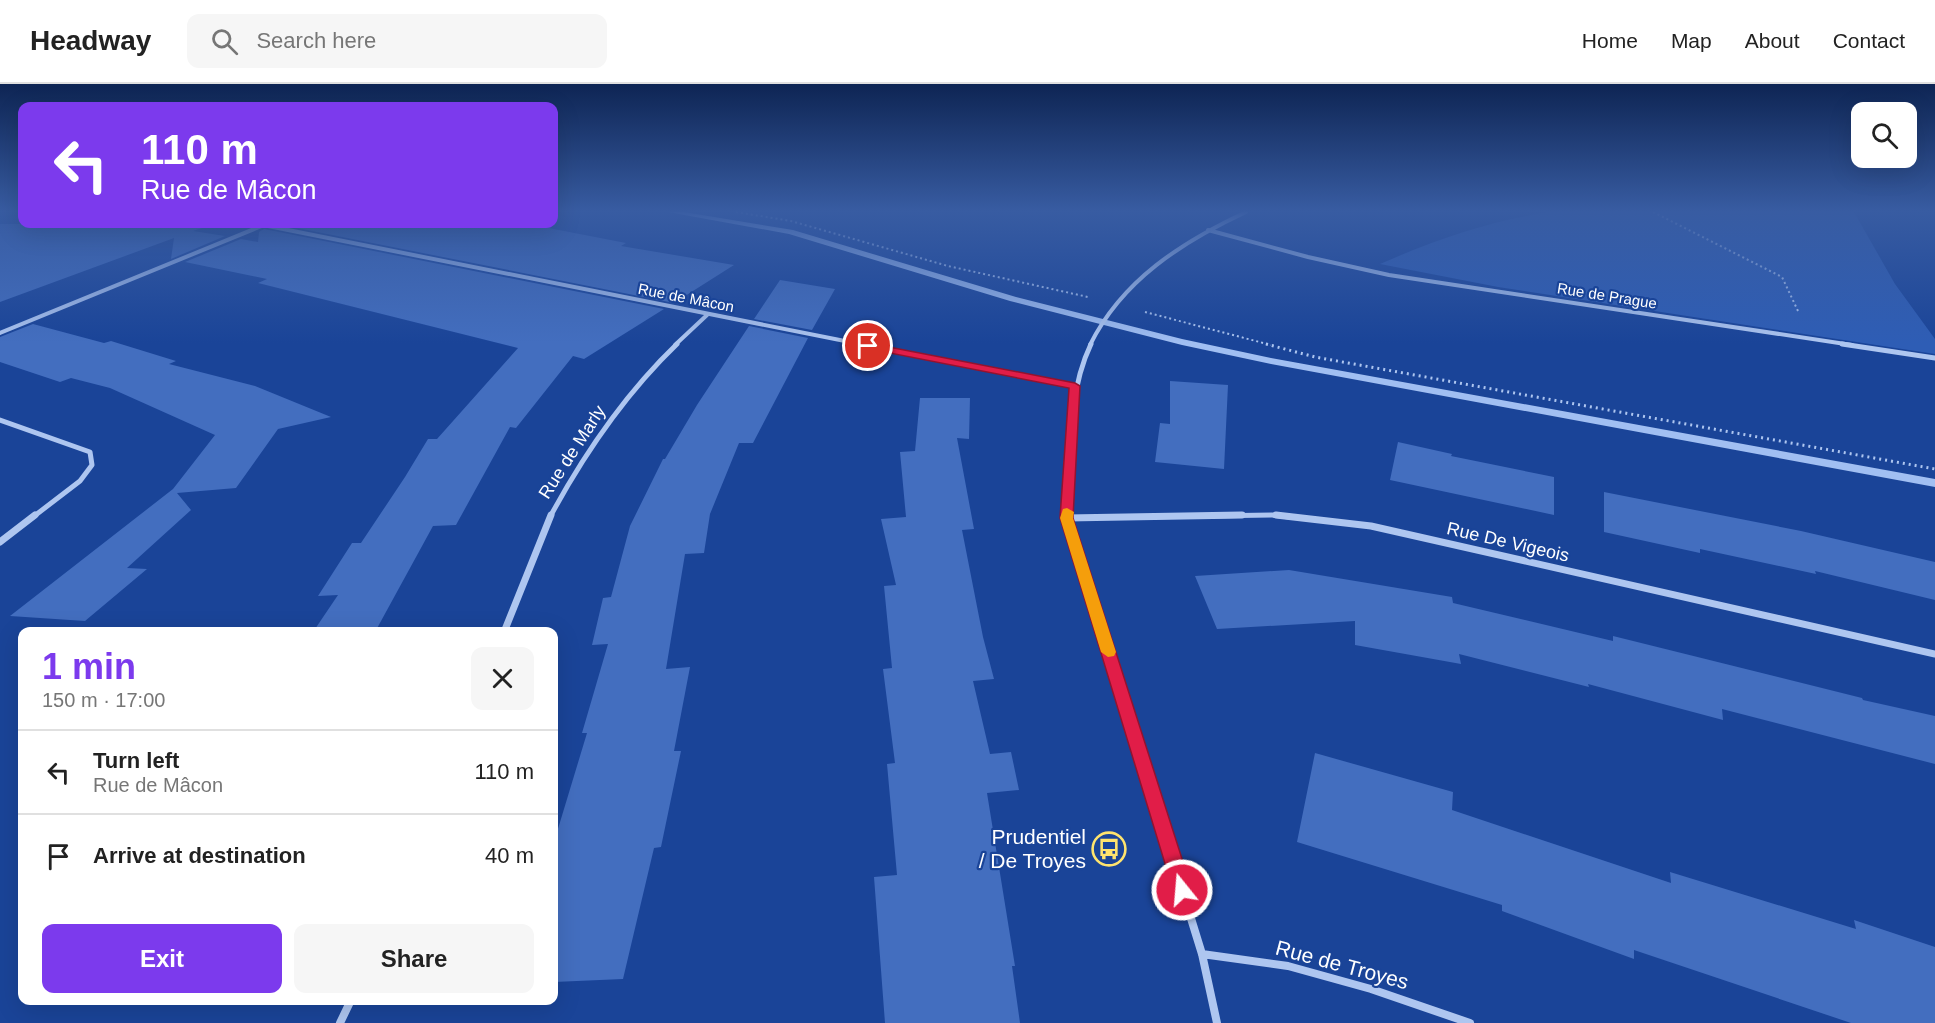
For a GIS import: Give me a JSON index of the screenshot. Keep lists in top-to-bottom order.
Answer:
{
  "streets": {
    "street": [
      "Rue de Prague",
      "Rue de Mâcon",
      "Rue de Marly",
      "Rue De Vigeois",
      "Rue de Troyes"
    ]
  },
  "crossings": [
    ["Rue de Mâcon", "Rue de Marly"]
  ],
  "places": {
    "bus stop": ["Prudentiel / De Troyes"]
  },
  "page": {
    "header": "Headway",
    "search": "Search here",
    "nav": [
      "Home",
      "Map",
      "About",
      "Contact"
    ],
    "turn": ["110 m", "Rue de Mâcon"],
    "heading": ["1 min", "150 m · 17:00"],
    "list": [
      {
        "name": "Turn left",
        "note": "Rue de Mâcon",
        "value": "110 m"
      },
      {
        "name": "Arrive at destination",
        "value": "40 m"
      }
    ],
    "buttons": ["Exit", "Share"]
  }
}
